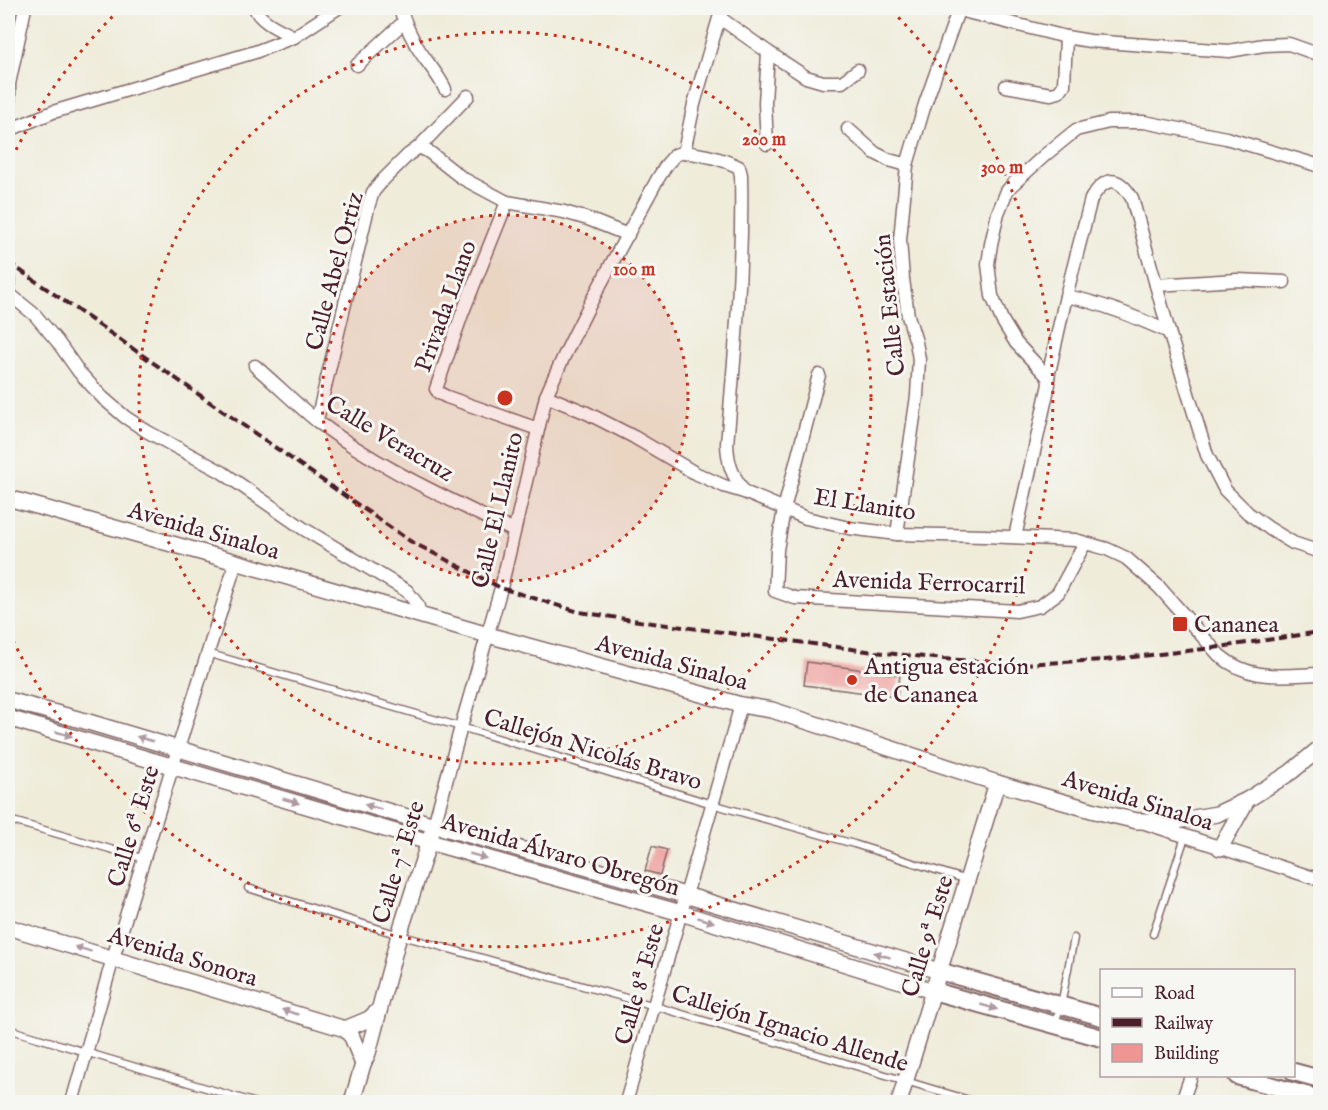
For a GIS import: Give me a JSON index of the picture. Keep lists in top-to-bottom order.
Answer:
{
  "streets": {
    "main road": ["Avenida Álvaro Obregón"],
    "street": [
      "Calle Abel Ortiz",
      "Calle Estación",
      "Privada Llano",
      "Calle Veracruz",
      "El Llanito",
      "Calle El Llanito",
      "Avenida Sinaloa",
      "Avenida Ferrocarril",
      "Calle 6ª Este",
      "Calle 7ª Este",
      "Calle 9ª Este",
      "Avenida Sonora",
      "Calle 8ª Este"
    ],
    "lane": ["Callejón Nicolás Bravo", "Callejón Ignacio Allende"]
  },
  "crossings": [
    ["Calle Abel Ortiz", "Calle Veracruz"],
    ["Calle Estación", "El Llanito"],
    ["Privada Llano", "Calle El Llanito"],
    ["Calle Veracruz", "Calle El Llanito"],
    ["El Llanito", "Calle El Llanito"],
    ["El Llanito", "Avenida Ferrocarril"],
    ["Calle El Llanito", "Avenida Sinaloa"],
    ["Calle El Llanito", "Calle 7ª Este"],
    ["Avenida Sinaloa", "Calle 6ª Este"],
    ["Avenida Sinaloa", "Calle 7ª Este"],
    ["Avenida Sinaloa", "Calle 9ª Este"],
    ["Avenida Sinaloa", "Calle 8ª Este"],
    ["Callejón Nicolás Bravo", "Calle 6ª Este"],
    ["Callejón Nicolás Bravo", "Calle 7ª Este"],
    ["Callejón Nicolás Bravo", "Calle 9ª Este"],
    ["Callejón Nicolás Bravo", "Calle 8ª Este"],
    ["Calle 6ª Este", "Avenida Álvaro Obregón"],
    ["Calle 6ª Este", "Avenida Sonora"],
    ["Avenida Álvaro Obregón", "Calle 7ª Este"],
    ["Avenida Álvaro Obregón", "Calle 9ª Este"],
    ["Avenida Álvaro Obregón", "Calle 8ª Este"],
    ["Calle 7ª Este", "Callejón Ignacio Allende"],
    ["Calle 9ª Este", "Callejón Ignacio Allende"],
    ["Calle 8ª Este", "Callejón Ignacio Allende"]
  ],
  "one_way": ["Avenida Sonora"],
  "places": {
    "transit": ["Cananea"],
    "other": ["Antigua estación de Cananea"]
  },
  "legend": ["Road", "Railway", "Building"],
  "rings": ["200 m", "300 m", "100 m"]
}
